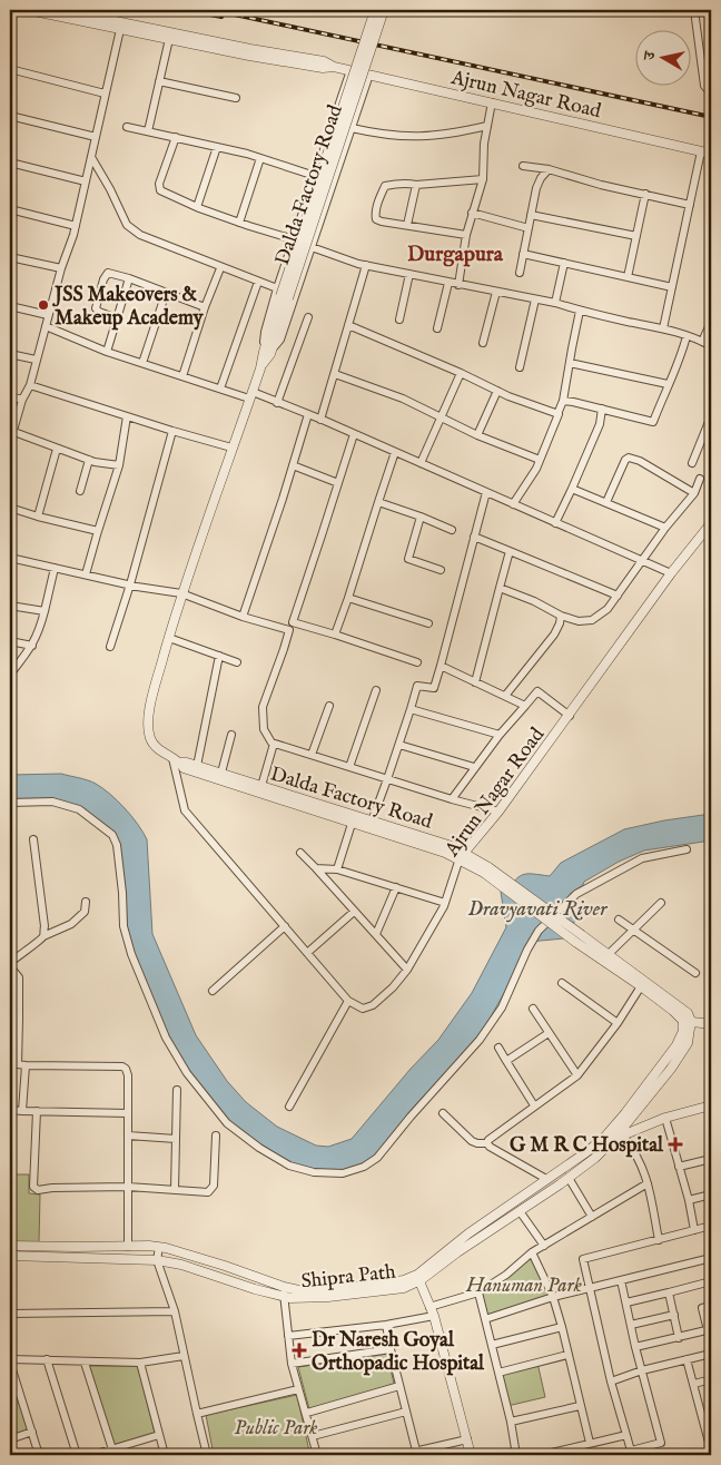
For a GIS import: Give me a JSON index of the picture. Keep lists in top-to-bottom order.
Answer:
{
  "streets": {
    "street": ["Ajrun Nagar Road", "Dalda Factory Road", "Shipra Path"]
  },
  "crossings": [
    ["Ajrun Nagar Road", "Dalda Factory Road"],
    ["Dalda Factory Road", "Shipra Path"]
  ],
  "districts": ["Durgapura"],
  "water": ["Dravyavati River"],
  "parks": ["Hanuman Park", "Public Park"],
  "places": {
    "other": ["JSS Makeovers & Makeup Academy"],
    "health": ["G M R C Hospital", "Dr Naresh Goyal Orthopadic Hospital"]
  },
  "north": "left"
}
